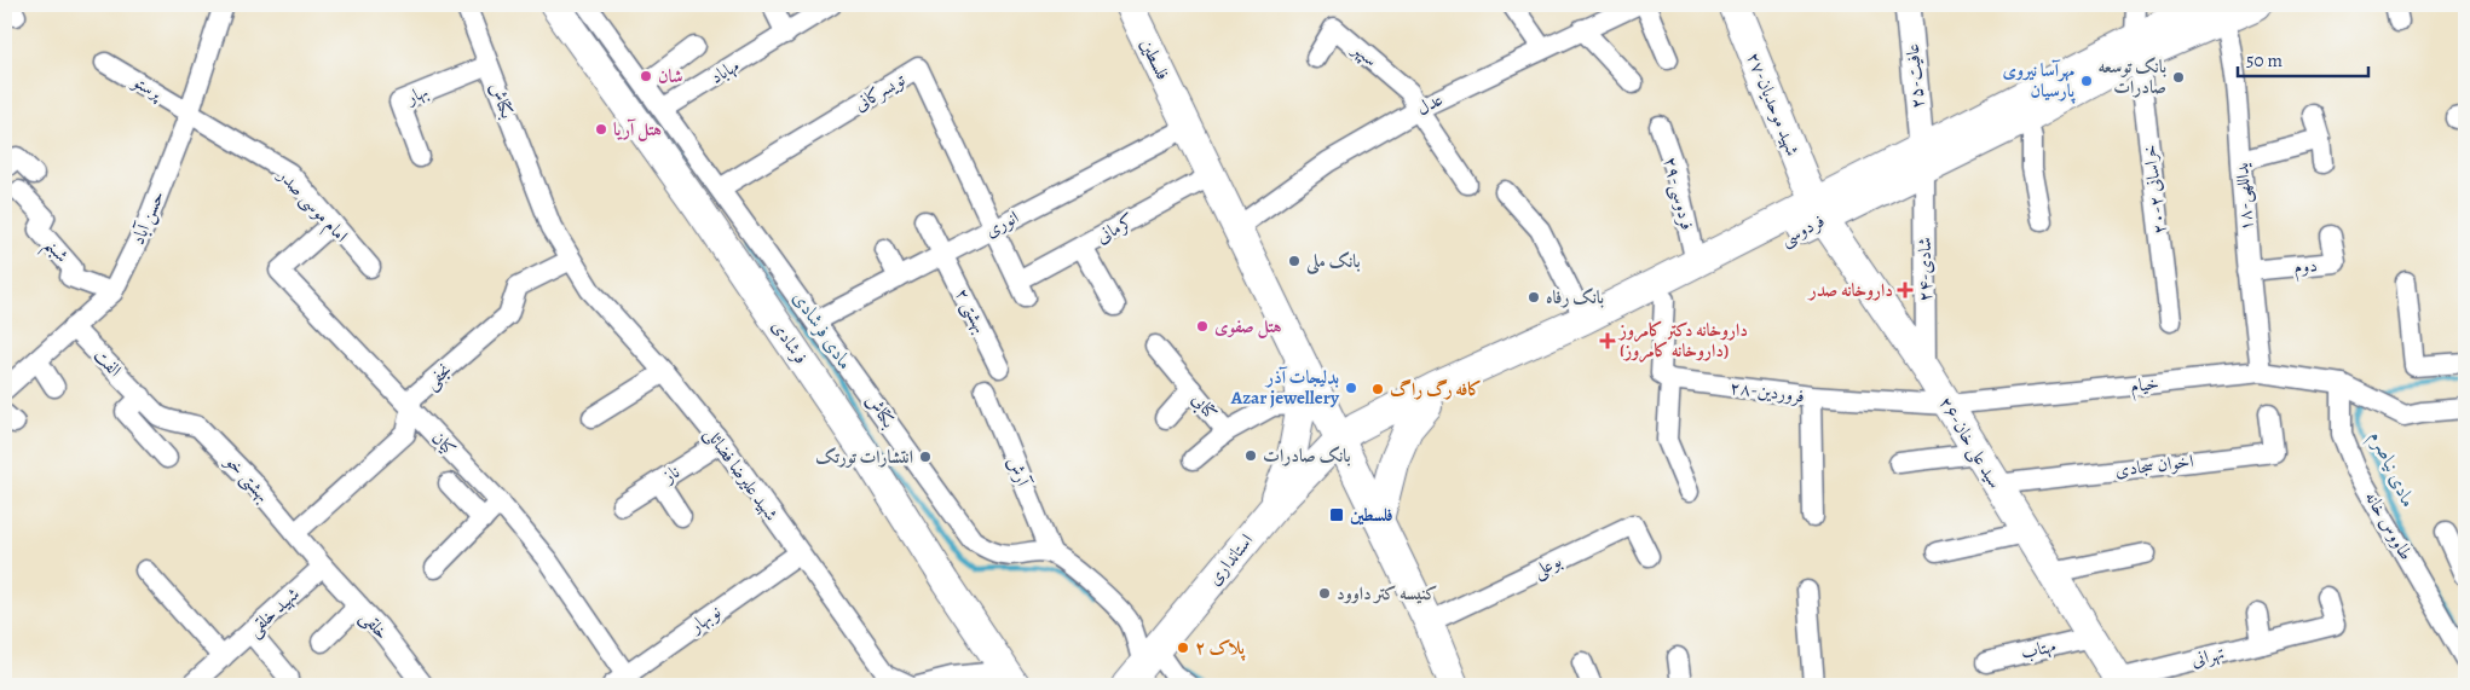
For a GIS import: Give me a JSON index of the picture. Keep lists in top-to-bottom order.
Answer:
{
  "streets": {
    "main road": [
      "فلسطین",
      "۲۷-شهید موحدیان",
      "فردوسی",
      "فرشادی",
      "۲۶-سید علی خان",
      "استانداری"
    ],
    "street": [
      "سپهر",
      "مهاباد",
      "۲۵-عافیت",
      "پرستو",
      "تویسرکانی",
      "بهار",
      "بکتاش",
      "عدل",
      "۲۰-خراسانی ۲",
      "۲۹-فردوسی",
      "۱۸-یداللهی",
      "امام موسی صدر",
      "حسن آباد",
      "انوری",
      "کرمانی",
      "شبنم",
      "دوم",
      "۲۴-شادی",
      "بهشتی ۲",
      "الفت",
      "نجفی",
      "خیام",
      "۲۸-فروردین",
      "کتابی",
      "کیان",
      "اخوان سجادی",
      "آرش",
      "ناز",
      "شهید علیرضا فضائلی",
      "بهشتی خو",
      "طاووس خانه",
      "بوعلی",
      "شهید خلقی",
      "نوبهار",
      "خلقی",
      "مهتاب",
      "تهرانی"
    ]
  },
  "crossings": [
    ["سپهر", "عدل"],
    ["فلسطین", "عدل"],
    ["فلسطین", "انوری"],
    ["فلسطین", "کرمانی"],
    ["فلسطین", "فردوسی"],
    ["فلسطین", "استانداری"],
    ["فلسطین", "بوعلی"],
    ["مهاباد", "بکتاش"],
    ["۲۵-عافیت", "فردوسی"],
    ["۲۵-عافیت", "۲۴-شادی"],
    ["پرستو", "امام موسی صدر"],
    ["پرستو", "حسن آباد"],
    ["تویسرکانی", "بکتاش"],
    ["تویسرکانی", "انوری"],
    ["تویسرکانی", "کرمانی"],
    ["بهار", "بکتاش"],
    ["بکتاش", "انوری"],
    ["بکتاش", "نجفی"],
    ["بکتاش", "آرش"],
    ["بکتاش", "شهید علیرضا فضائلی"],
    ["۲۷-شهید موحدیان", "فردوسی"],
    ["۲۷-شهید موحدیان", "۲۶-سید علی خان"],
    ["۲۰-خراسانی ۲", "فردوسی"],
    ["۲۹-فردوسی", "فردوسی"],
    ["۱۸-یداللهی", "فردوسی"],
    ["۱۸-یداللهی", "دوم"],
    ["۱۸-یداللهی", "خیام"],
    ["امام موسی صدر", "حسن آباد"],
    ["امام موسی صدر", "کیان"],
    ["حسن آباد", "شبنم"],
    ["حسن آباد", "الفت"],
    ["انوری", "کرمانی"],
    ["انوری", "بهشتی ۲"],
    ["فردوسی", "۲۴-شادی"],
    ["فردوسی", "۲۶-سید علی خان"],
    ["فردوسی", "استانداری"],
    ["۲۴-شادی", "۲۶-سید علی خان"],
    ["الفت", "بهشتی خو"],
    ["نجفی", "کیان"],
    ["نجفی", "شهید علیرضا فضائلی"],
    ["نجفی", "بهشتی خو"],
    ["خیام", "۲۸-فروردین"],
    ["خیام", "۲۶-سید علی خان"],
    ["خیام", "طاووس خانه"],
    ["۲۸-فروردین", "۲۶-سید علی خان"],
    ["۲۶-سید علی خان", "اخوان سجادی"],
    ["۲۶-سید علی خان", "مهتاب"],
    ["۲۶-سید علی خان", "تهرانی"],
    ["کیان", "نوبهار"],
    ["ناز", "شهید علیرضا فضائلی"],
    ["شهید علیرضا فضائلی", "نوبهار"],
    ["شهید خلقی", "خلقی"]
  ],
  "water": ["مادی فرشادی", "مادی نیاصرم"],
  "places": {
    "other": [
      "شان",
      "بانک توسعه صادرات",
      "مهرآسا نیروی پارسیان",
      "هتل آریا",
      "بانک ملی",
      "بانک رفاه",
      "هتل صفوی",
      "بدلیجات آذر Azar jewellery",
      "کافه رگ راگ",
      "بانک صادرات",
      "انتشارات تورتک",
      "کنیسه کتر داوود",
      "پلاک ۲"
    ],
    "health": ["داروخانه صدر", "داروخانه دکتر کامروز (داروخانه کامروز)"],
    "transit": ["فلسطین"]
  },
  "scale_bar": "50 m"
}
